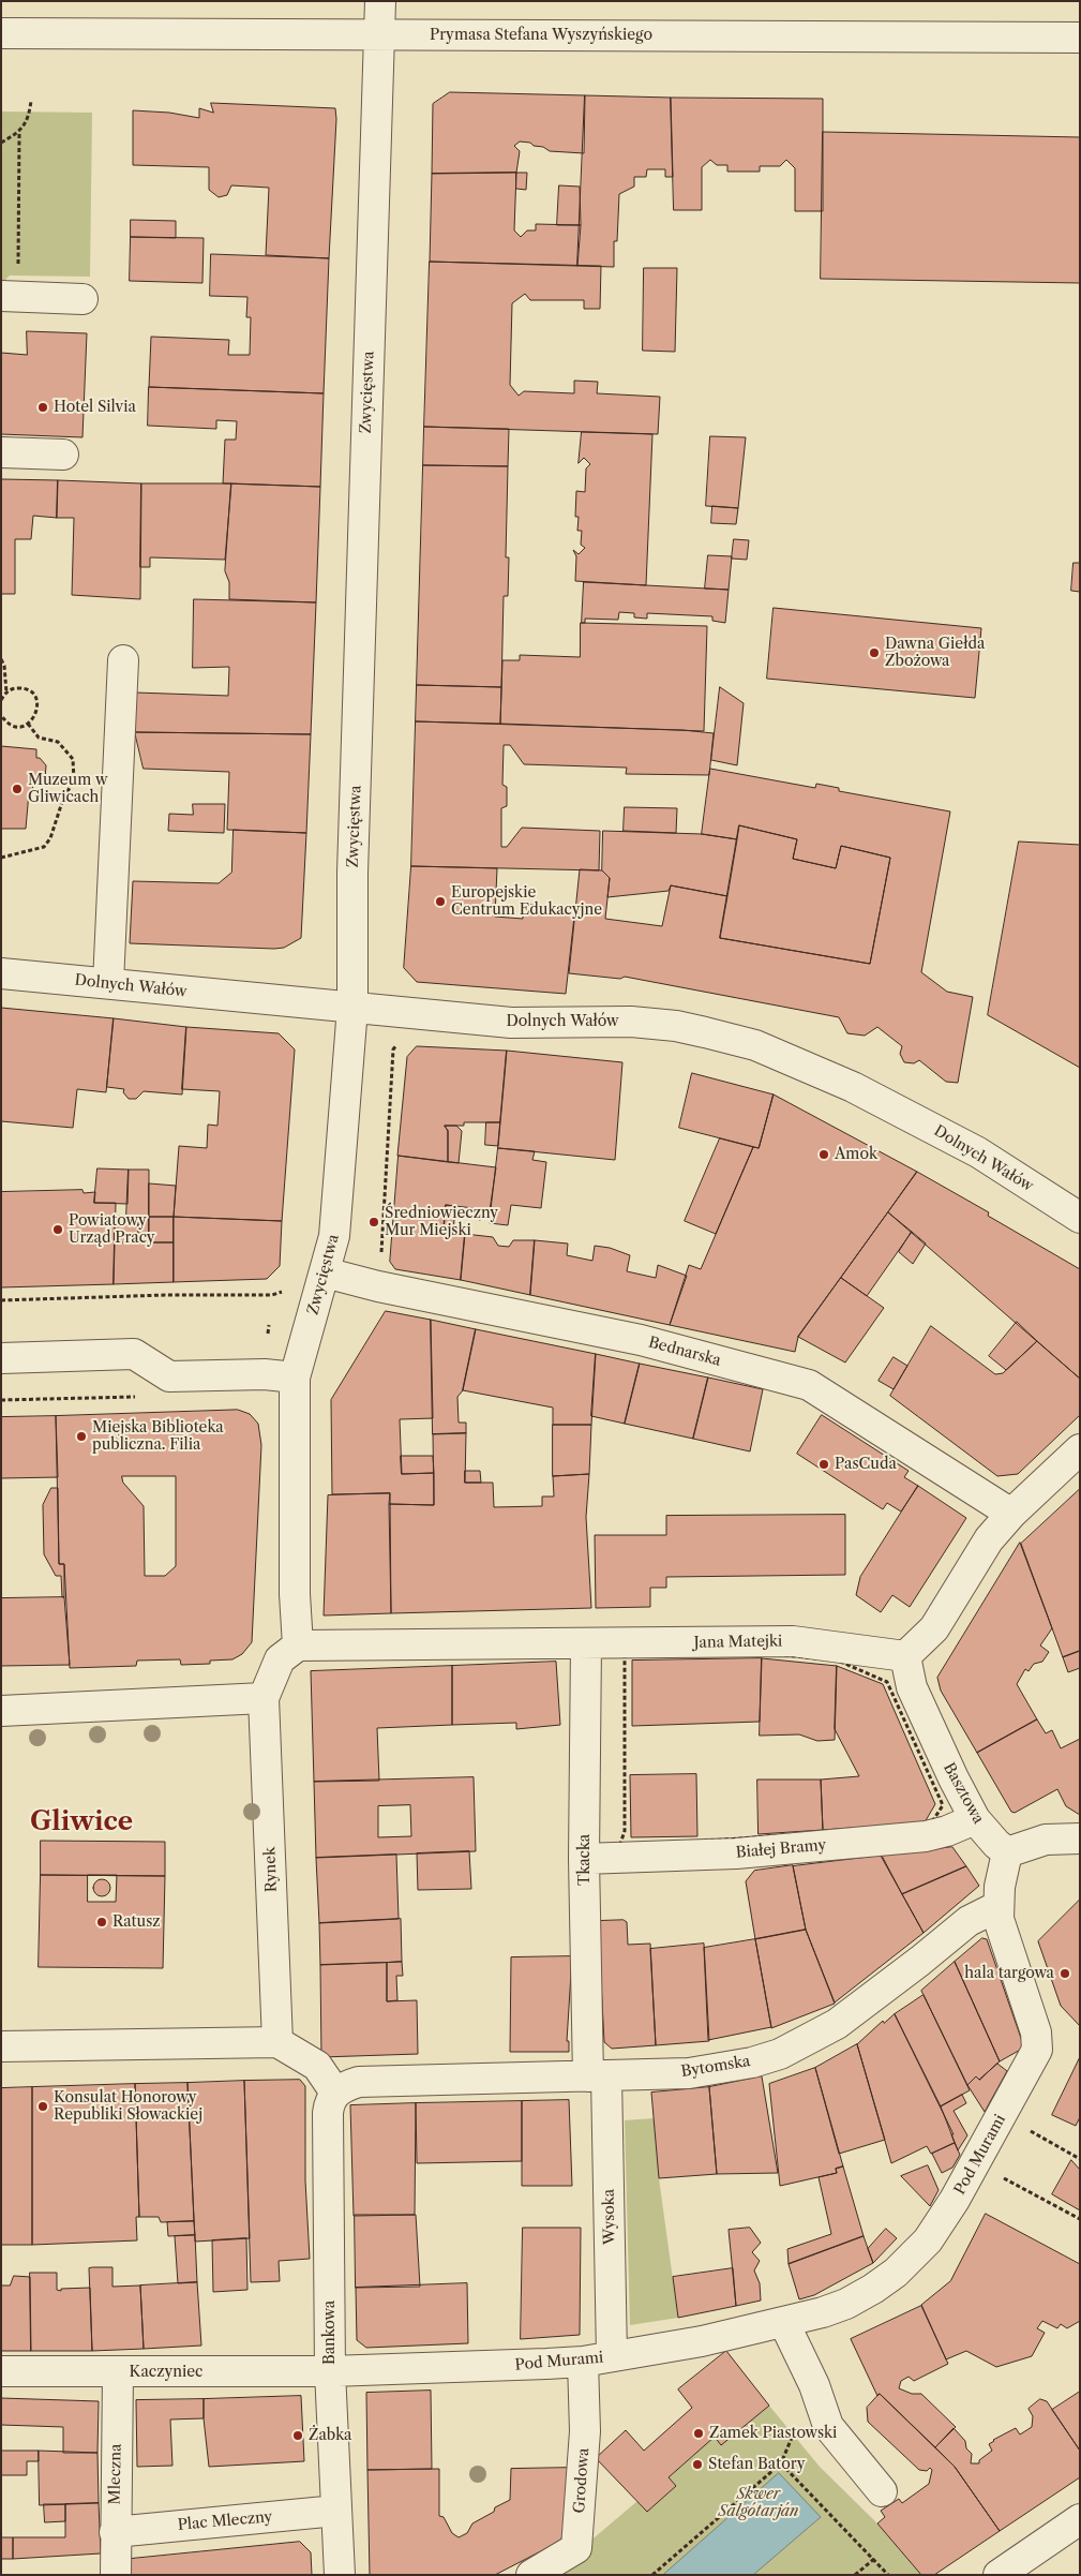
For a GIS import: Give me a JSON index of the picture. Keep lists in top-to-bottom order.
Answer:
{
  "streets": {
    "street": [
      "Prymasa Stefana Wyszyńskiego",
      "Zwycięstwa",
      "Dolnych Wałów",
      "Bednarska",
      "Jana Matejki",
      "Basztowa",
      "Białej Bramy",
      "Tkacka",
      "Rynek",
      "Bytomska",
      "Pod Murami",
      "Wysoka",
      "Bankowa",
      "Kaczyniec",
      "Mleczna",
      "Grodowa",
      "Plac Mleczny"
    ]
  },
  "crossings": [
    ["Prymasa Stefana Wyszyńskiego", "Zwycięstwa"],
    ["Zwycięstwa", "Dolnych Wałów"],
    ["Zwycięstwa", "Bednarska"],
    ["Zwycięstwa", "Jana Matejki"],
    ["Zwycięstwa", "Rynek"],
    ["Jana Matejki", "Basztowa"],
    ["Jana Matejki", "Tkacka"],
    ["Jana Matejki", "Rynek"],
    ["Basztowa", "Białej Bramy"],
    ["Białej Bramy", "Tkacka"],
    ["Tkacka", "Bytomska"],
    ["Tkacka", "Wysoka"],
    ["Bytomska", "Pod Murami"],
    ["Bytomska", "Wysoka"],
    ["Bytomska", "Bankowa"],
    ["Pod Murami", "Wysoka"],
    ["Pod Murami", "Bankowa"],
    ["Pod Murami", "Kaczyniec"],
    ["Pod Murami", "Grodowa"],
    ["Bankowa", "Kaczyniec"],
    ["Bankowa", "Plac Mleczny"],
    ["Kaczyniec", "Mleczna"],
    ["Mleczna", "Plac Mleczny"]
  ],
  "districts": ["Gliwice"],
  "parks": ["Skwer Salgótarján"],
  "places": [
    "Hotel Silvia",
    "Dawna Giełda Zbożowa",
    "Muzeum w Gliwicach",
    "Europejskie Centrum Edukacyjne",
    "Amok",
    "Średniowieczny Mur Miejski",
    "Powiatowy Urząd Pracy",
    "Miejska Biblioteka publiczna. Filia",
    "PasCuda",
    "Ratusz",
    "hala targowa",
    "Konsulat Honorowy Republiki Słowackiej",
    "Zamek Piastowski",
    "Żabka",
    "Stefan Batory"
  ]
}
